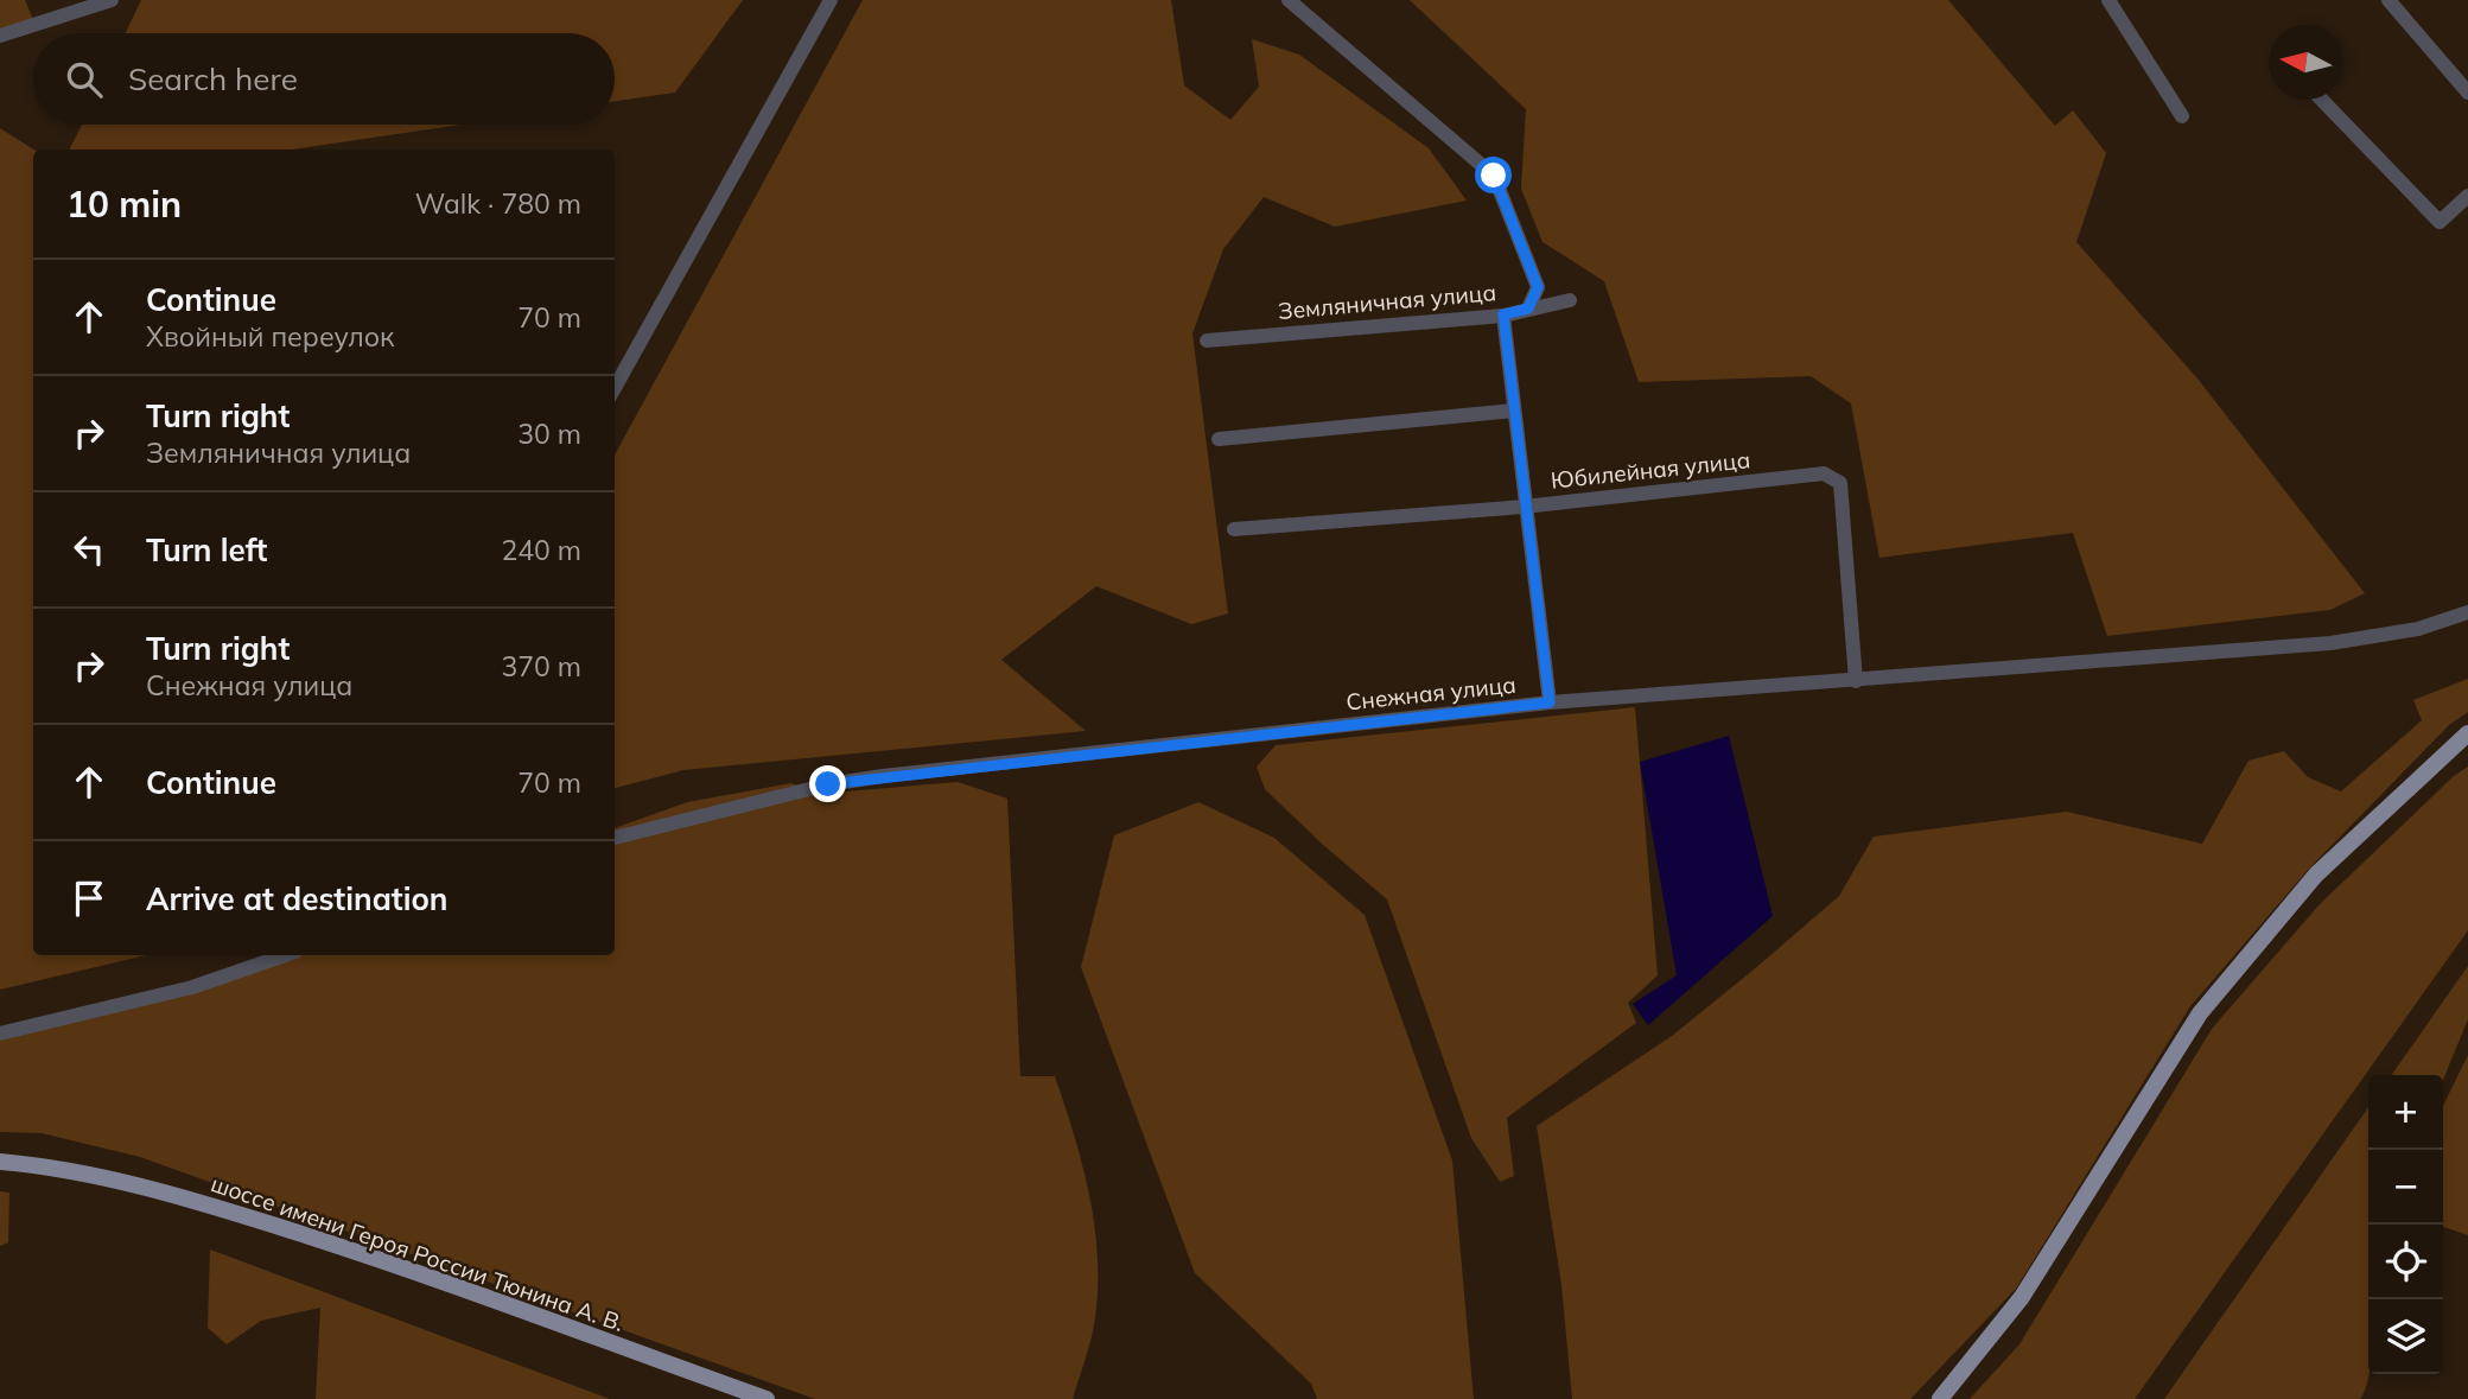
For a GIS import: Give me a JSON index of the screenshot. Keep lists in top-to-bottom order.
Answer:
{
  "streets": {
    "main road": ["шоссе имени Героя России Тюнина А. В."],
    "street": ["Земляничная улица", "Юбилейная улица", "Снежная улица"]
  },
  "crossings": [
    ["Юбилейная улица", "Снежная улица"]
  ],
  "north": "left",
  "page": {
    "search": "Search here",
    "heading": ["10 min", "Walk · 780 m"],
    "list": [
      ["Continue", "Хвойный переулок", "70 m"],
      ["Turn right", "Земляничная улица", "30 m"],
      ["Turn left", "240 m"],
      ["Turn right", "Снежная улица", "370 m"],
      ["Continue", "70 m"],
      "Arrive at destination"
    ],
    "map_buttons": ["+", "−"]
  }
}
